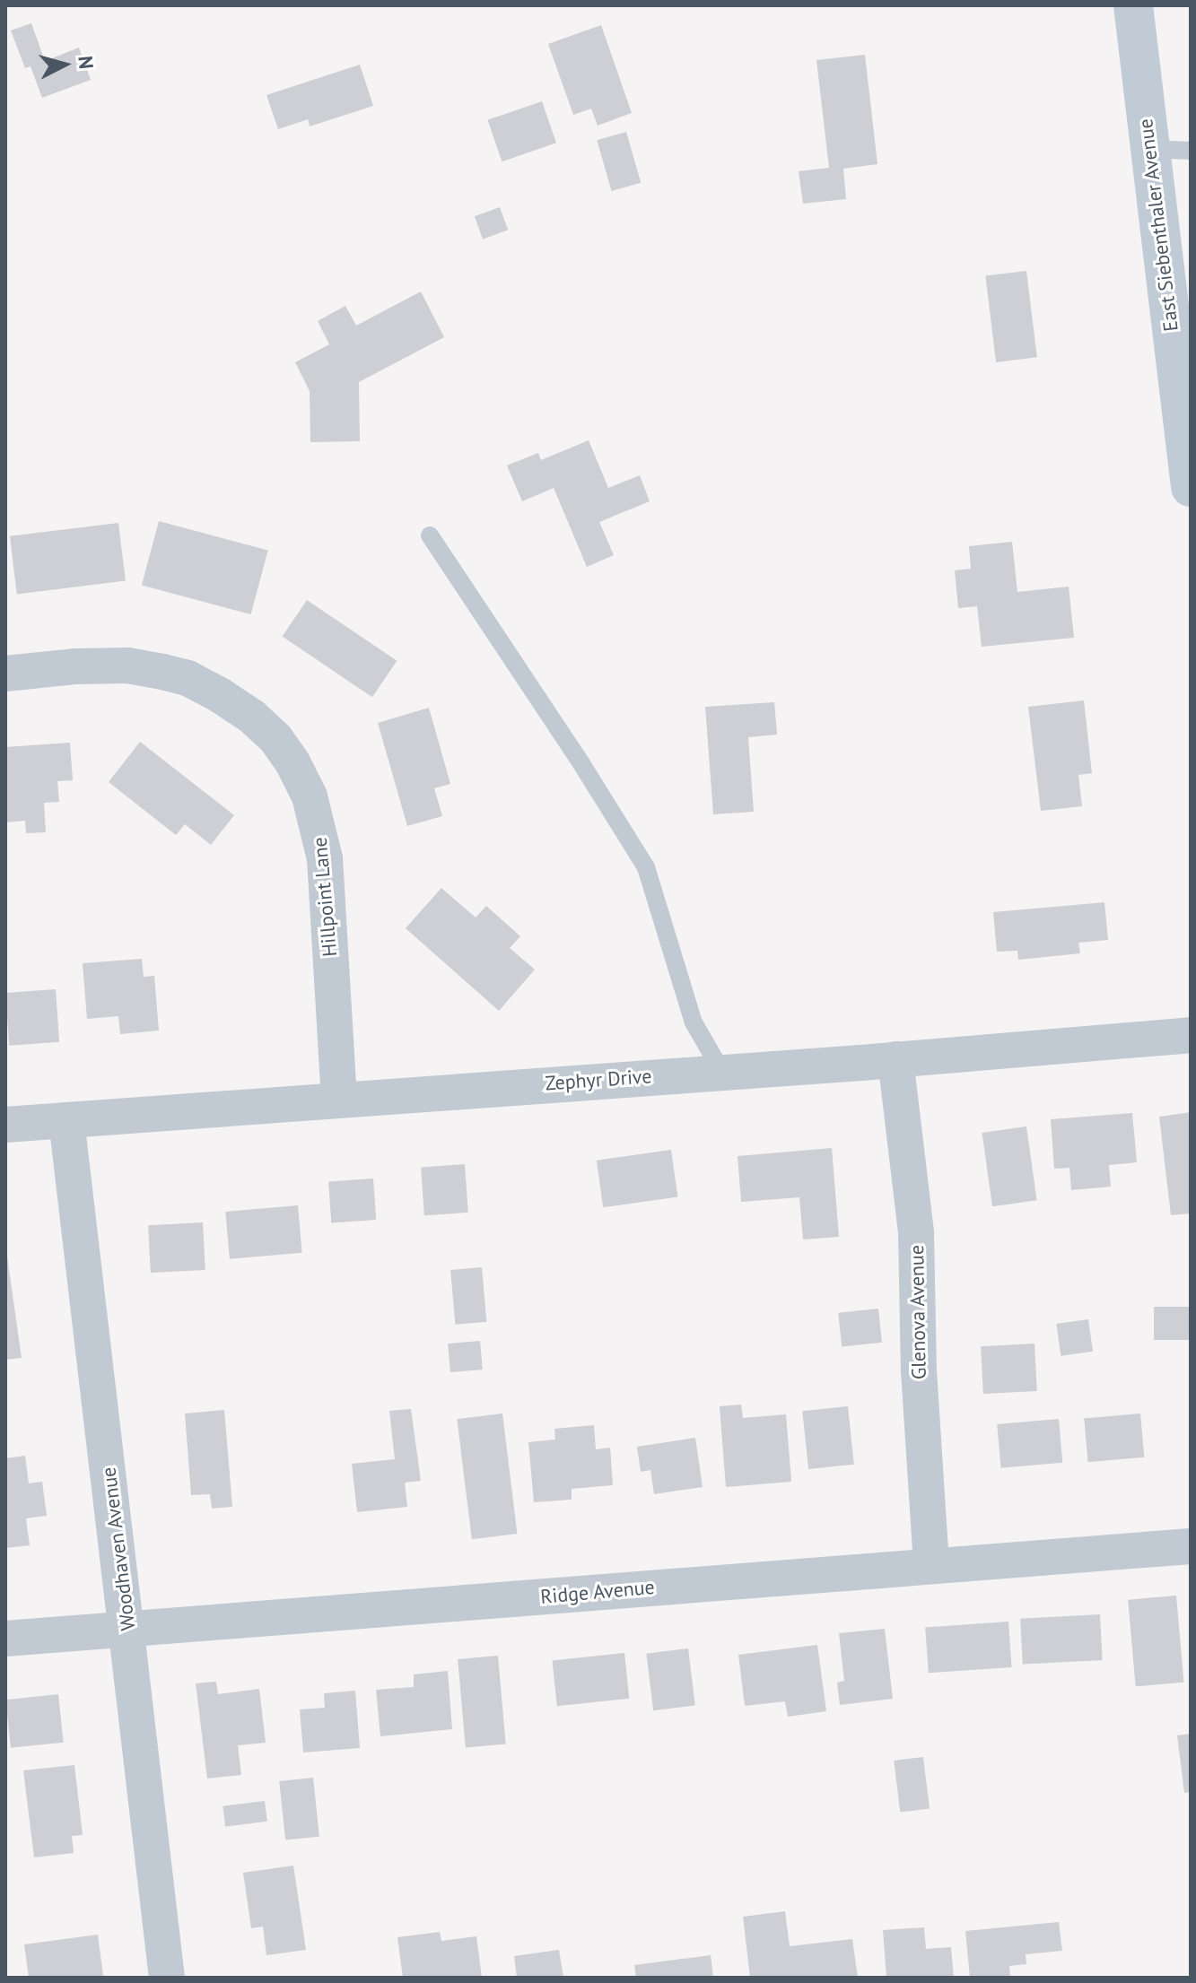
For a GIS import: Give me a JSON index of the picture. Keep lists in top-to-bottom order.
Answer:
{
  "streets": {
    "main road": ["East Siebenthaler Avenue"],
    "street": [
      "Hillpoint Lane",
      "Zephyr Drive",
      "Glenova Avenue",
      "Woodhaven Avenue",
      "Ridge Avenue"
    ]
  },
  "crossings": [
    ["Hillpoint Lane", "Zephyr Drive"],
    ["Zephyr Drive", "Glenova Avenue"],
    ["Zephyr Drive", "Woodhaven Avenue"],
    ["Glenova Avenue", "Ridge Avenue"],
    ["Woodhaven Avenue", "Ridge Avenue"]
  ],
  "north": "right"
}
